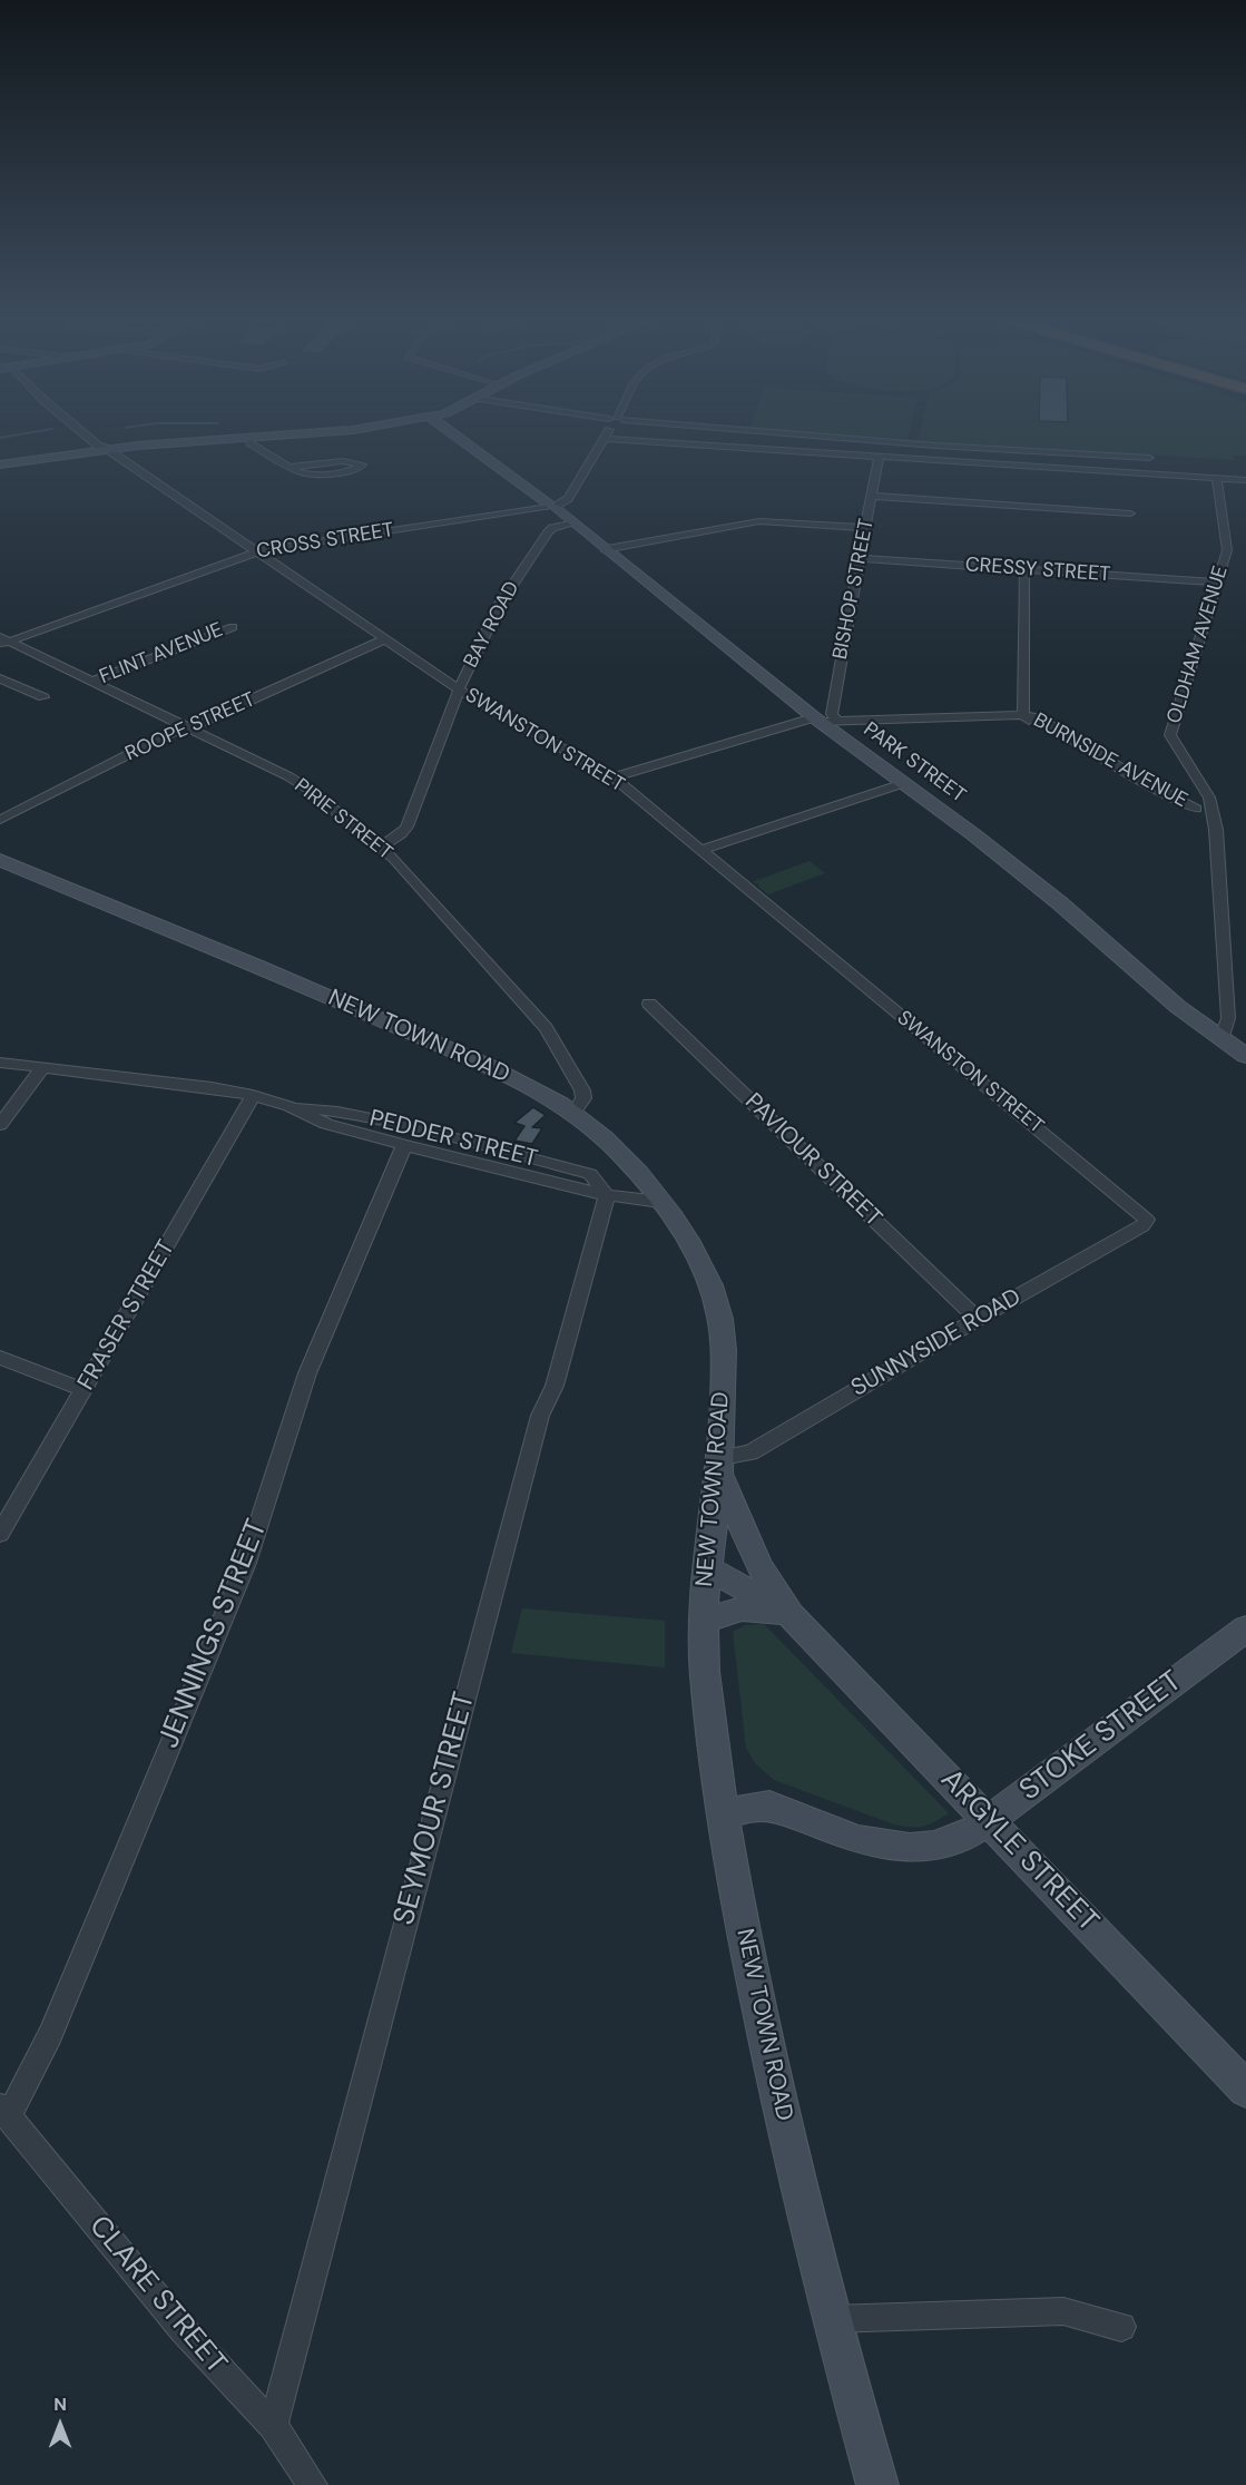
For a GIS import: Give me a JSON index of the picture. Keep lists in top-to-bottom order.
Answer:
{
  "streets": {
    "street": [
      "CROSS STREET",
      "CRESSY STREET",
      "BISHOP STREET",
      "BAY ROAD",
      "OLDHAM AVENUE",
      "FLINT AVENUE",
      "ROOPE STREET",
      "SWANSTON STREET",
      "BURNSIDE AVENUE",
      "PARK STREET",
      "PIRIE STREET",
      "NEW TOWN ROAD",
      "PEDDER STREET",
      "PAVIOUR STREET",
      "FRASER STREET",
      "SUNNYSIDE ROAD",
      "JENNINGS STREET",
      "STOKE STREET",
      "SEYMOUR STREET",
      "ARGYLE STREET",
      "CLARE STREET"
    ]
  },
  "crossings": [
    ["CROSS STREET", "SWANSTON STREET"],
    ["CROSS STREET", "PARK STREET"],
    ["CROSS STREET", "PIRIE STREET"],
    ["CRESSY STREET", "BISHOP STREET"],
    ["CRESSY STREET", "OLDHAM AVENUE"],
    ["CRESSY STREET", "BURNSIDE AVENUE"],
    ["BISHOP STREET", "PARK STREET"],
    ["BAY ROAD", "SWANSTON STREET"],
    ["BAY ROAD", "PARK STREET"],
    ["BAY ROAD", "PIRIE STREET"],
    ["OLDHAM AVENUE", "BURNSIDE AVENUE"],
    ["OLDHAM AVENUE", "PARK STREET"],
    ["FLINT AVENUE", "PIRIE STREET"],
    ["ROOPE STREET", "SWANSTON STREET"],
    ["ROOPE STREET", "PIRIE STREET"],
    ["SWANSTON STREET", "SUNNYSIDE ROAD"],
    ["PIRIE STREET", "NEW TOWN ROAD"],
    ["NEW TOWN ROAD", "PEDDER STREET"],
    ["NEW TOWN ROAD", "SUNNYSIDE ROAD"],
    ["NEW TOWN ROAD", "STOKE STREET"],
    ["NEW TOWN ROAD", "ARGYLE STREET"],
    ["PEDDER STREET", "FRASER STREET"],
    ["PEDDER STREET", "JENNINGS STREET"],
    ["PEDDER STREET", "SEYMOUR STREET"],
    ["PAVIOUR STREET", "SUNNYSIDE ROAD"],
    ["SUNNYSIDE ROAD", "ARGYLE STREET"],
    ["JENNINGS STREET", "CLARE STREET"],
    ["STOKE STREET", "ARGYLE STREET"],
    ["SEYMOUR STREET", "CLARE STREET"]
  ],
  "north": "top"
}
